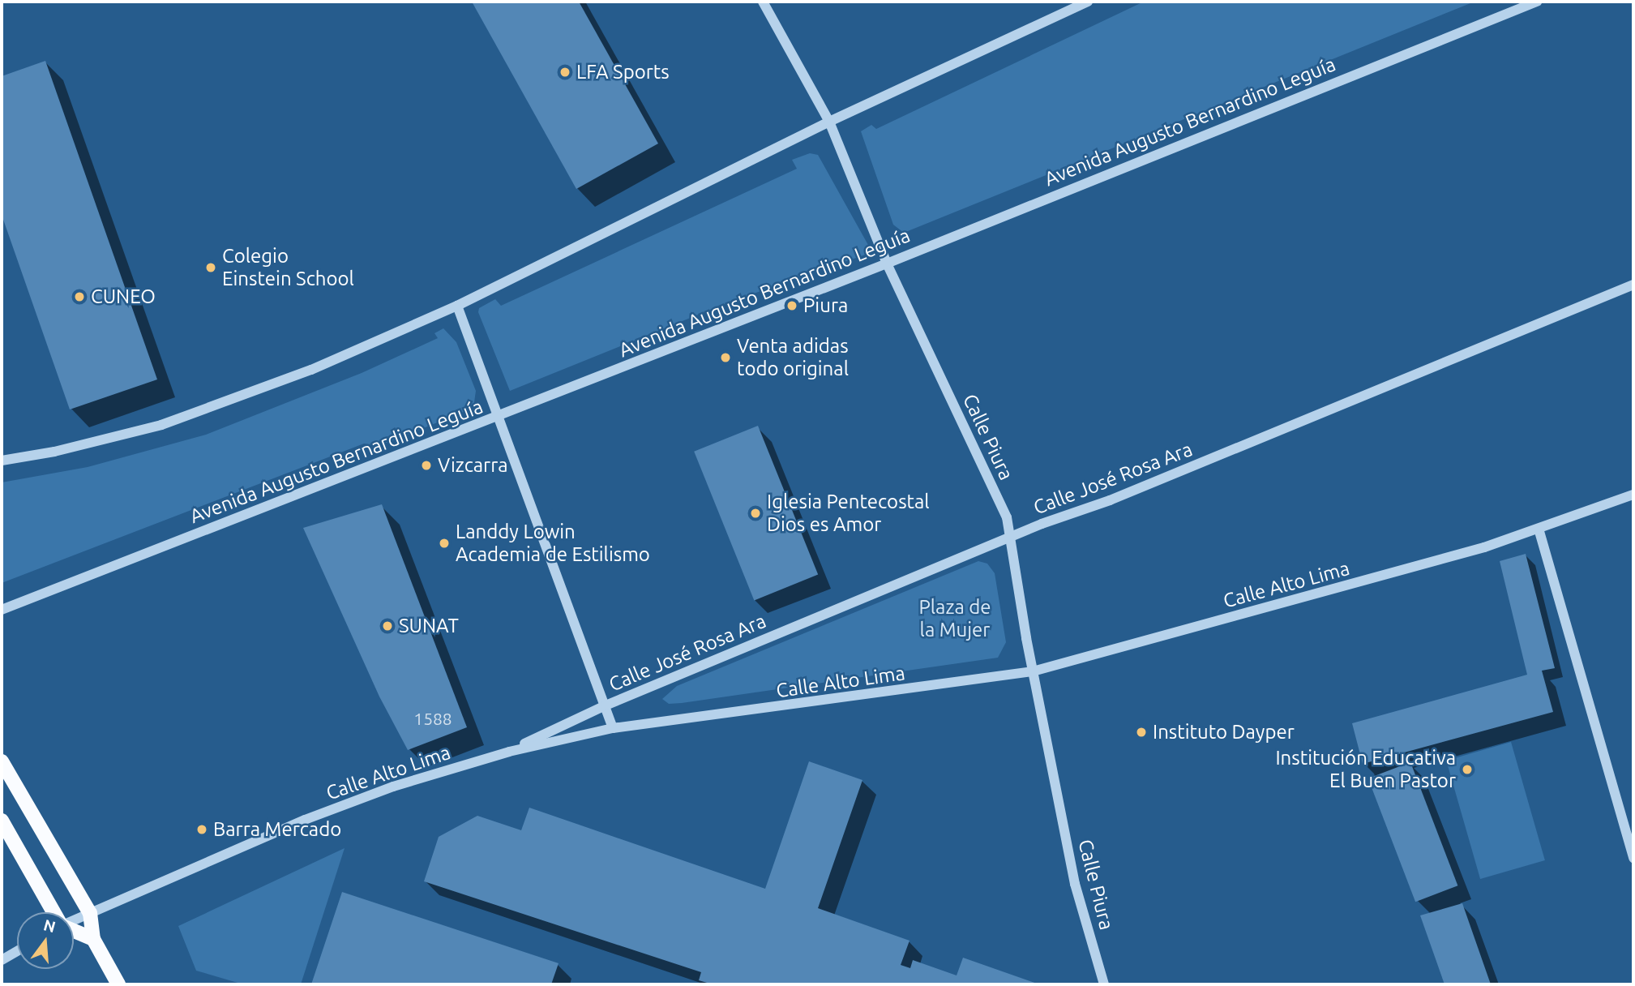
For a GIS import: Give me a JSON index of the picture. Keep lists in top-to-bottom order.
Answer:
{
  "streets": {
    "street": [
      "Avenida Augusto Bernardino Leguía",
      "Calle Piura",
      "Calle José Rosa Ara",
      "Calle Alto Lima"
    ]
  },
  "crossings": [
    ["Avenida Augusto Bernardino Leguía", "Calle Piura"],
    ["Calle Piura", "Calle José Rosa Ara"],
    ["Calle Piura", "Calle Alto Lima"],
    ["Calle José Rosa Ara", "Calle Alto Lima"]
  ],
  "parks": ["Plaza de la Mujer"],
  "places": [
    "LFA Sports",
    "Colegio Einstein School",
    "CUNEO",
    "Piura",
    "Venta adidas todo original",
    "Vizcarra",
    "Iglesia Pentecostal Dios es Amor",
    "Landdy Lowin Academia de Estilismo",
    "SUNAT",
    "Instituto Dayper",
    "Institución Educativa El Buen Pastor",
    "Barra Mercado"
  ],
  "house_numbers": ["1588"],
  "north": "top"
}
